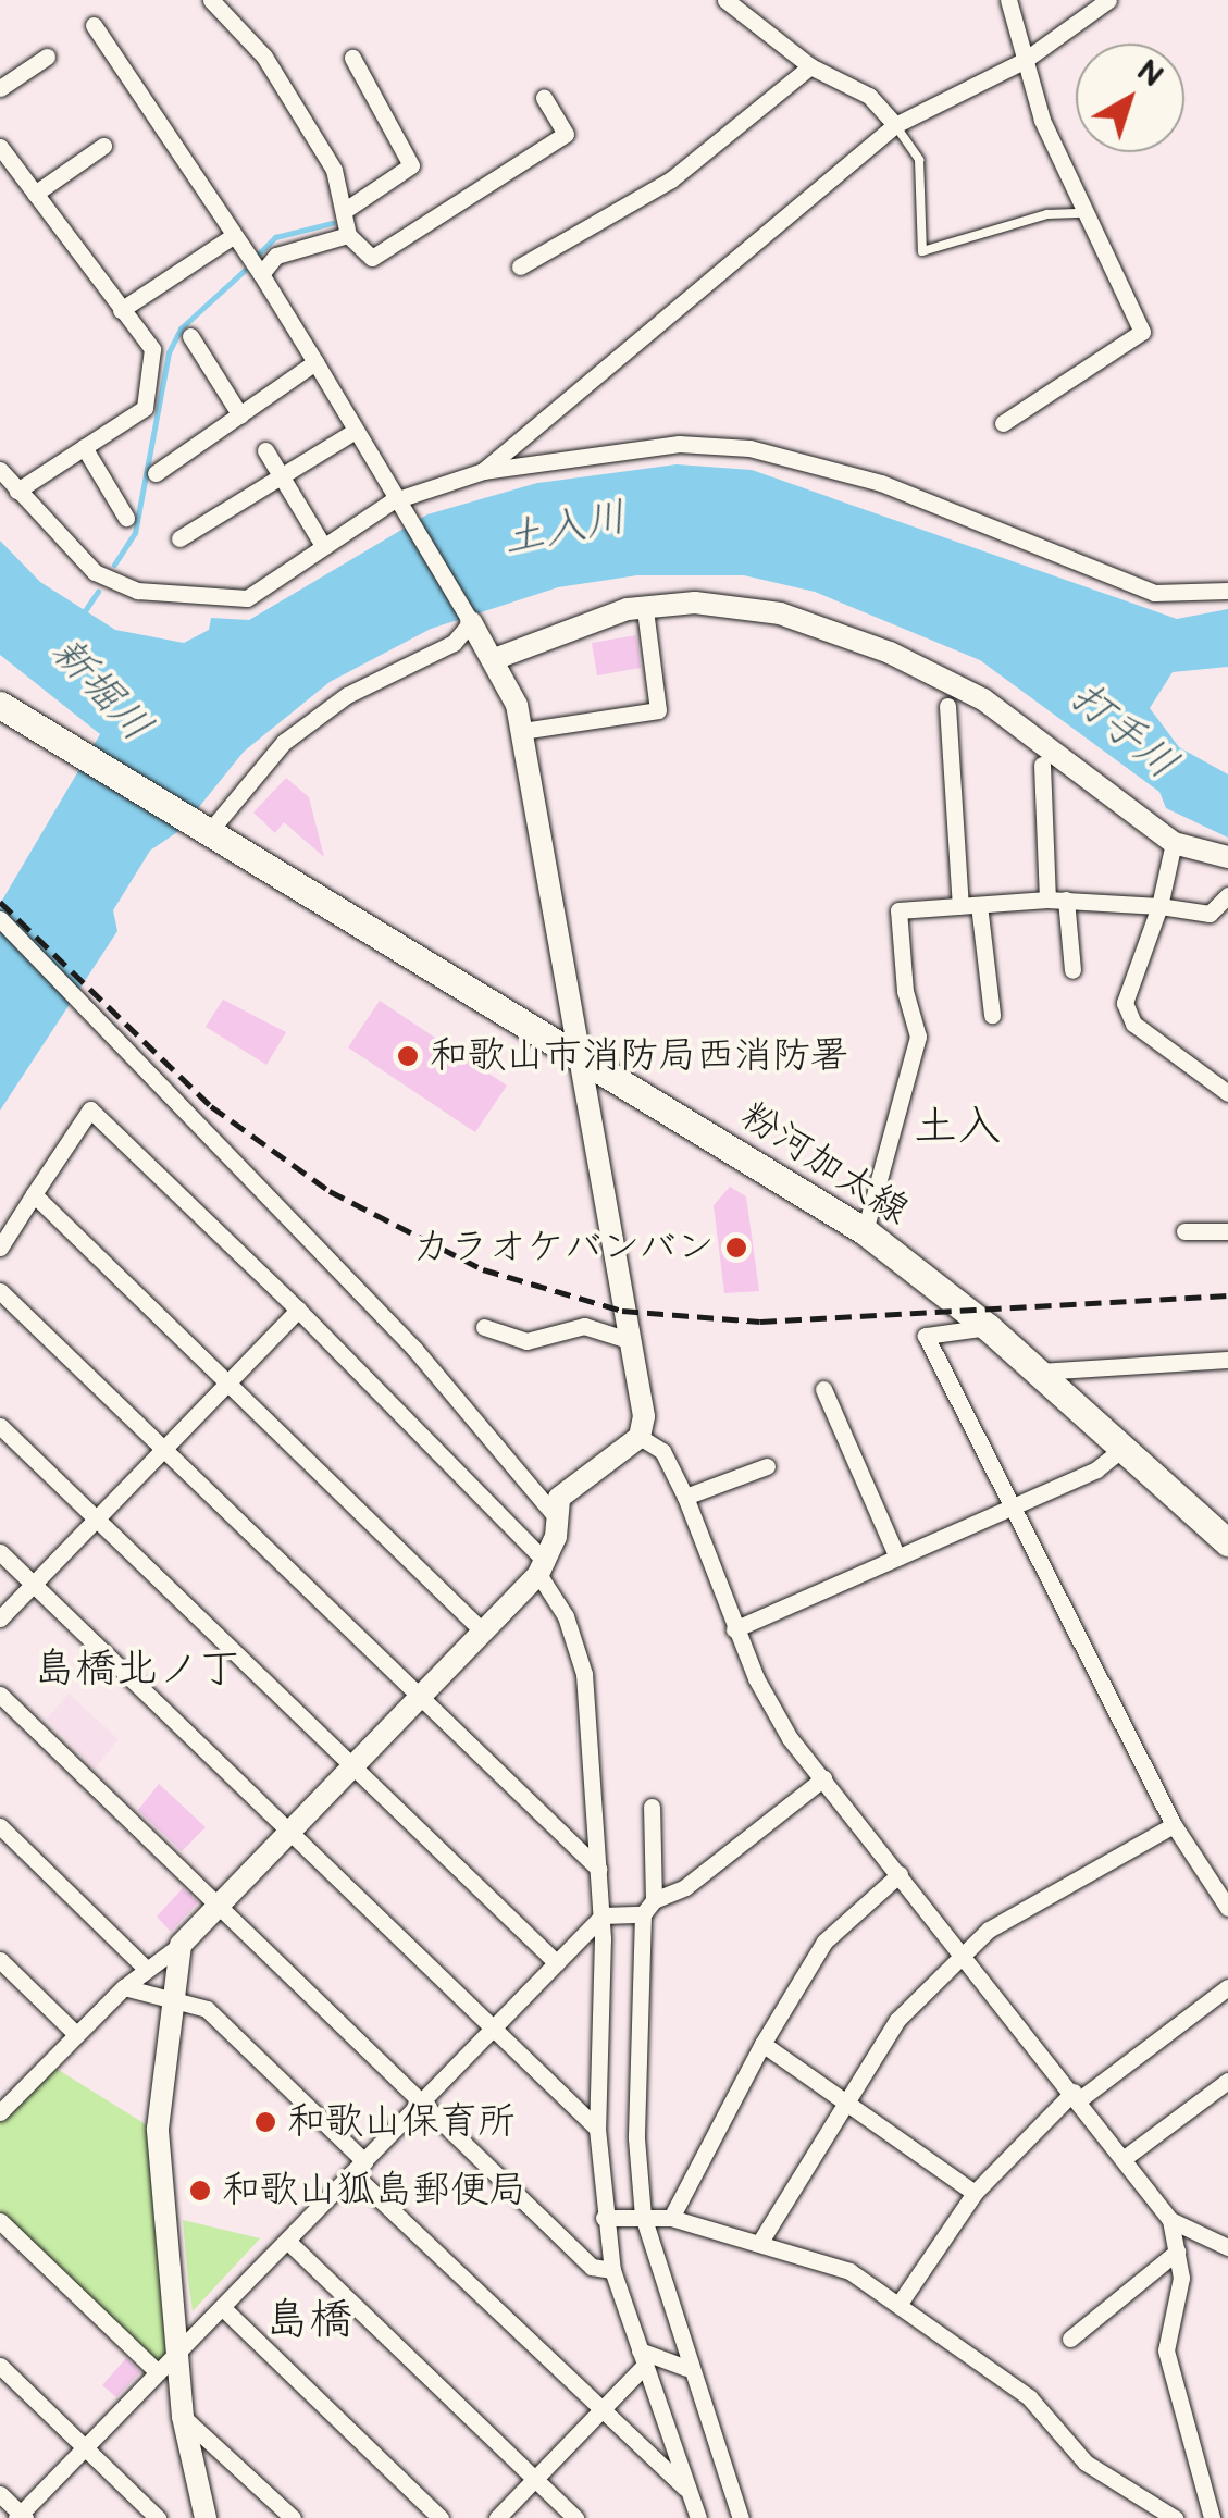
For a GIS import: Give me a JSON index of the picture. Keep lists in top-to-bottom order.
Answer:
{
  "streets": {
    "main road": ["粉河加太線"]
  },
  "districts": ["土入", "島橋北ノ丁", "島橋"],
  "water": ["土入川", "新堀川", "打手川"],
  "places": [
    "和歌山市消防局西消防署",
    "カラオケバンバン",
    "和歌山保育所",
    "和歌山狐島郵便局"
  ],
  "north": "top right"
}
